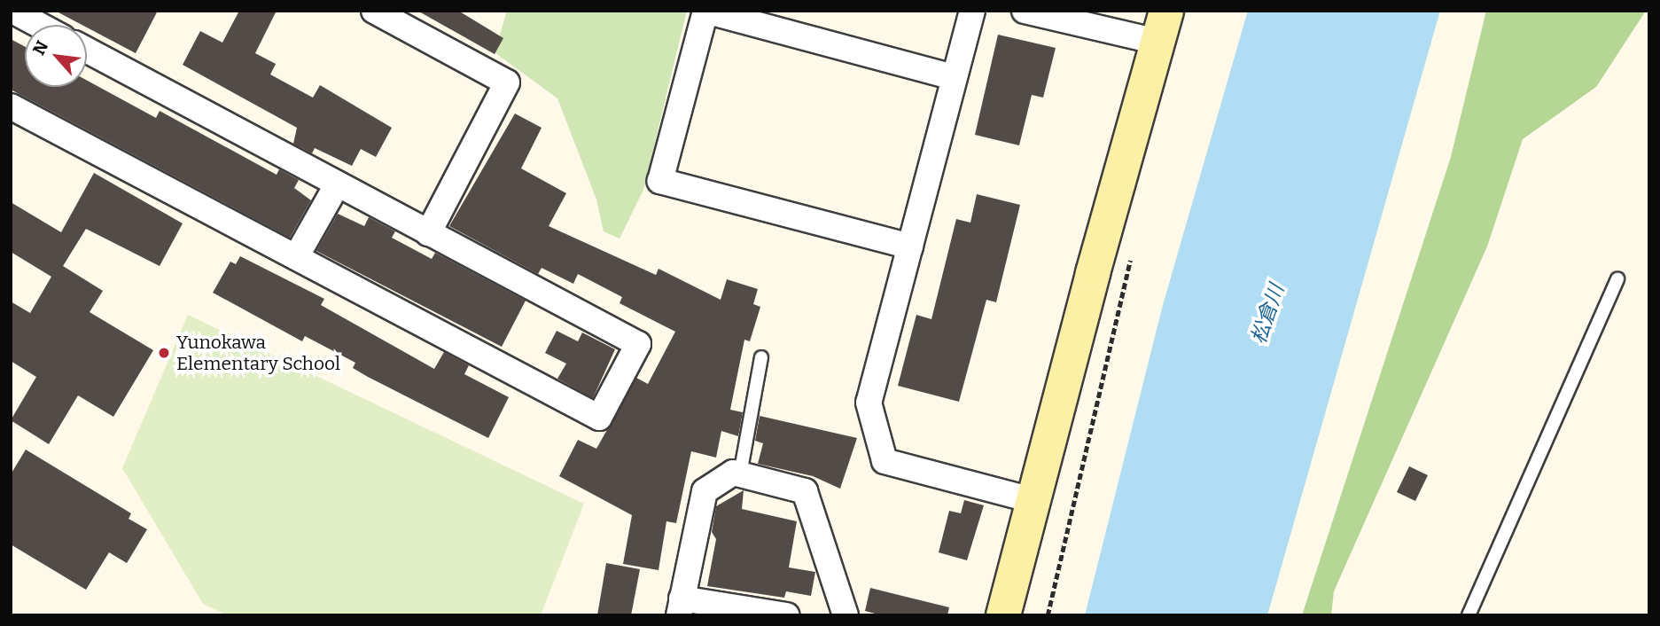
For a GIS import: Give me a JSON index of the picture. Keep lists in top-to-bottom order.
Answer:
{
  "water": ["松倉川"],
  "places": ["Yunokawa Elementary School"],
  "north": "top left"
}
